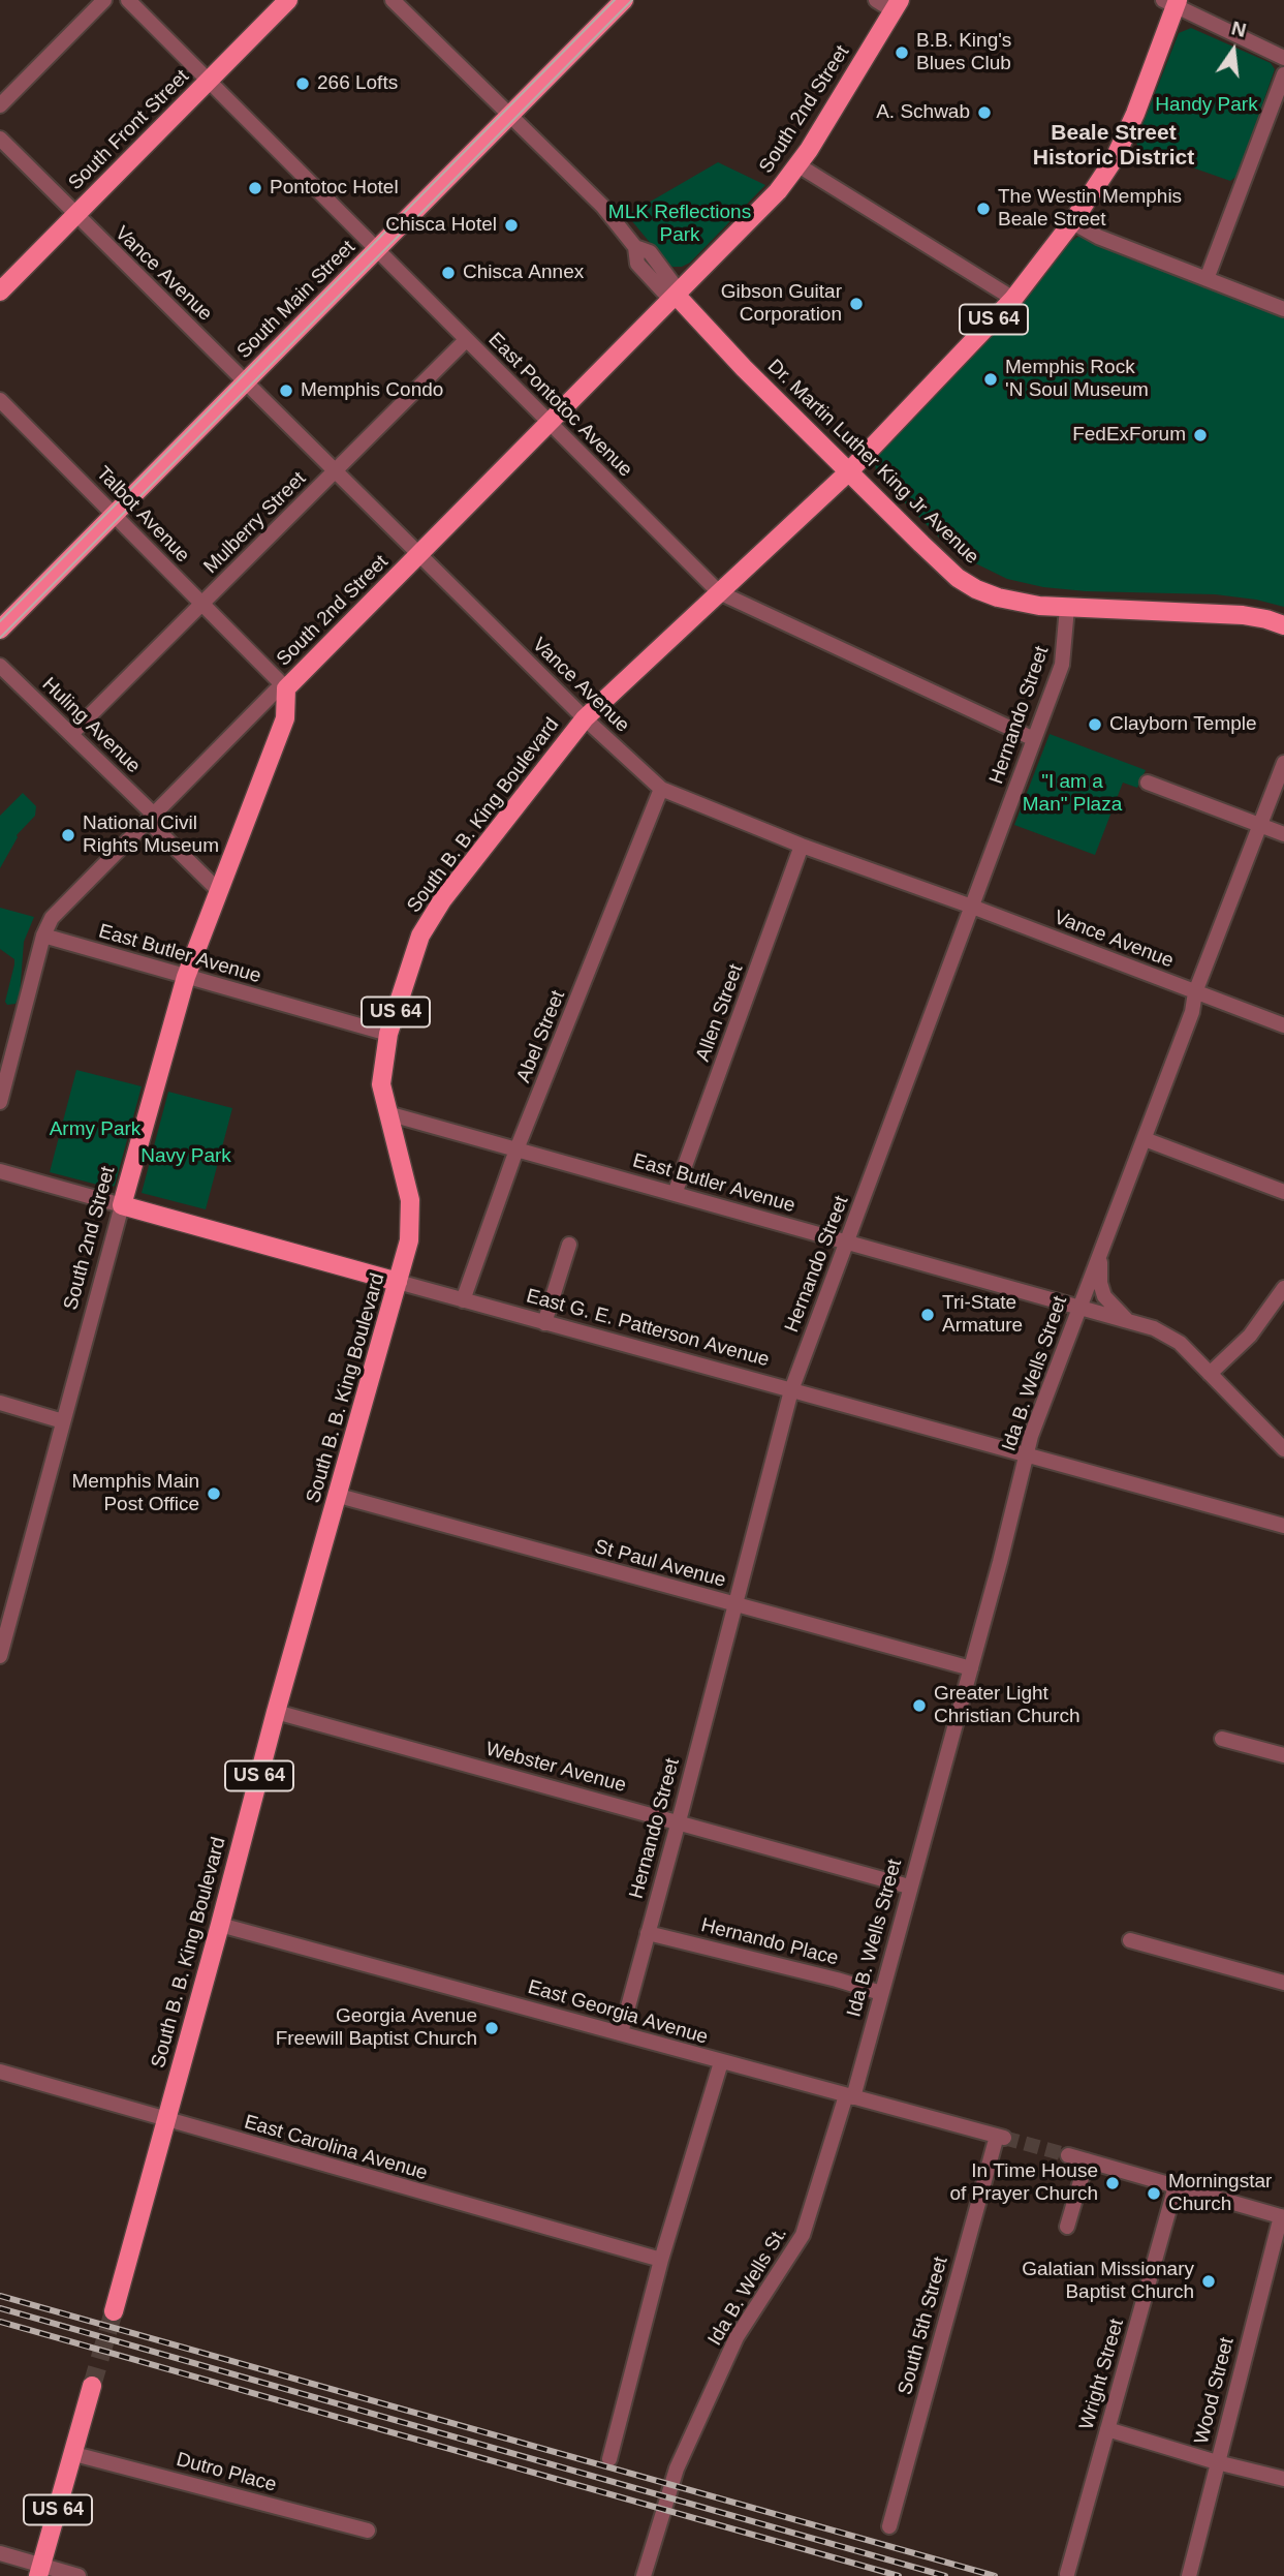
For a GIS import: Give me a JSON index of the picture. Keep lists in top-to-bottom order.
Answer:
{
  "streets": {
    "main road": [
      "South 2nd Street",
      "South Front Street",
      "South Main Street",
      "US 64",
      "Dr. Martin Luther King Jr Avenue",
      "South B. B. King Boulevard",
      "East G. E. Patterson Avenue"
    ],
    "street": [
      "Vance Avenue",
      "East Pontotoc Avenue",
      "Talbot Avenue",
      "Mulberry Street",
      "Hernando Street",
      "Huling Avenue",
      "East Butler Avenue",
      "Allen Street",
      "Abel Street",
      "Ida B. Wells Street",
      "St Paul Avenue",
      "Webster Avenue",
      "Hernando Place",
      "East Georgia Avenue",
      "East Carolina Avenue",
      "Ida B. Wells St.",
      "South 5th Street",
      "Wright Street",
      "Wood Street",
      "Dutro Place"
    ]
  },
  "crossings": [
    ["South 2nd Street", "Vance Avenue"],
    ["South 2nd Street", "East Pontotoc Avenue"],
    ["South 2nd Street", "Dr. Martin Luther King Jr Avenue"],
    ["South 2nd Street", "Talbot Avenue"],
    ["South 2nd Street", "Huling Avenue"],
    ["South 2nd Street", "East Butler Avenue"],
    ["South 2nd Street", "East G. E. Patterson Avenue"],
    ["South Front Street", "Vance Avenue"],
    ["South Front Street", "East Pontotoc Avenue"],
    ["Vance Avenue", "South Main Street"],
    ["Vance Avenue", "Mulberry Street"],
    ["Vance Avenue", "Hernando Street"],
    ["Vance Avenue", "South B. B. King Boulevard"],
    ["Vance Avenue", "Allen Street"],
    ["Vance Avenue", "Abel Street"],
    ["Vance Avenue", "Ida B. Wells Street"],
    ["South Main Street", "East Pontotoc Avenue"],
    ["South Main Street", "Dr. Martin Luther King Jr Avenue"],
    ["South Main Street", "Talbot Avenue"],
    ["US 64", "Dutro Place"],
    ["East Pontotoc Avenue", "Mulberry Street"],
    ["East Pontotoc Avenue", "Hernando Street"],
    ["East Pontotoc Avenue", "South B. B. King Boulevard"],
    ["Dr. Martin Luther King Jr Avenue", "Hernando Street"],
    ["Dr. Martin Luther King Jr Avenue", "South B. B. King Boulevard"],
    ["Talbot Avenue", "Mulberry Street"],
    ["Mulberry Street", "Huling Avenue"],
    ["Hernando Street", "East Butler Avenue"],
    ["Hernando Street", "East G. E. Patterson Avenue"],
    ["Hernando Street", "St Paul Avenue"],
    ["Hernando Street", "Webster Avenue"],
    ["Hernando Street", "Hernando Place"],
    ["Hernando Street", "East Georgia Avenue"],
    ["South B. B. King Boulevard", "East Butler Avenue"],
    ["South B. B. King Boulevard", "East G. E. Patterson Avenue"],
    ["South B. B. King Boulevard", "St Paul Avenue"],
    ["South B. B. King Boulevard", "Webster Avenue"],
    ["South B. B. King Boulevard", "East Georgia Avenue"],
    ["South B. B. King Boulevard", "East Carolina Avenue"],
    ["East Butler Avenue", "Allen Street"],
    ["East Butler Avenue", "Abel Street"],
    ["East Butler Avenue", "Ida B. Wells Street"],
    ["Abel Street", "East G. E. Patterson Avenue"],
    ["East G. E. Patterson Avenue", "Ida B. Wells Street"],
    ["Ida B. Wells Street", "St Paul Avenue"],
    ["Ida B. Wells Street", "Webster Avenue"],
    ["Ida B. Wells Street", "Hernando Place"],
    ["Ida B. Wells Street", "East Georgia Avenue"],
    ["Ida B. Wells Street", "Ida B. Wells St."],
    ["East Georgia Avenue", "Ida B. Wells St."],
    ["East Georgia Avenue", "South 5th Street"]
  ],
  "districts": ["Beale Street Historic District"],
  "parks": [
    "Handy Park",
    "MLK Reflections Park",
    "\"I am a Man\" Plaza",
    "Army Park",
    "Navy Park"
  ],
  "places": [
    "B.B. King's Blues Club",
    "266 Lofts",
    "A. Schwab",
    "Pontotoc Hotel",
    "The Westin Memphis Beale Street",
    "Chisca Hotel",
    "Chisca Annex",
    "Gibson Guitar Corporation",
    "Memphis Rock 'N Soul Museum",
    "Memphis Condo",
    "FedExForum",
    "Clayborn Temple",
    "National Civil Rights Museum",
    "Tri-State Armature",
    "Memphis Main Post Office",
    "Greater Light Christian Church",
    "Georgia Avenue Freewill Baptist Church",
    "In Time House of Prayer Church",
    "Morningstar Church",
    "Galatian Missionary Baptist Church"
  ],
  "north": "top"
}
